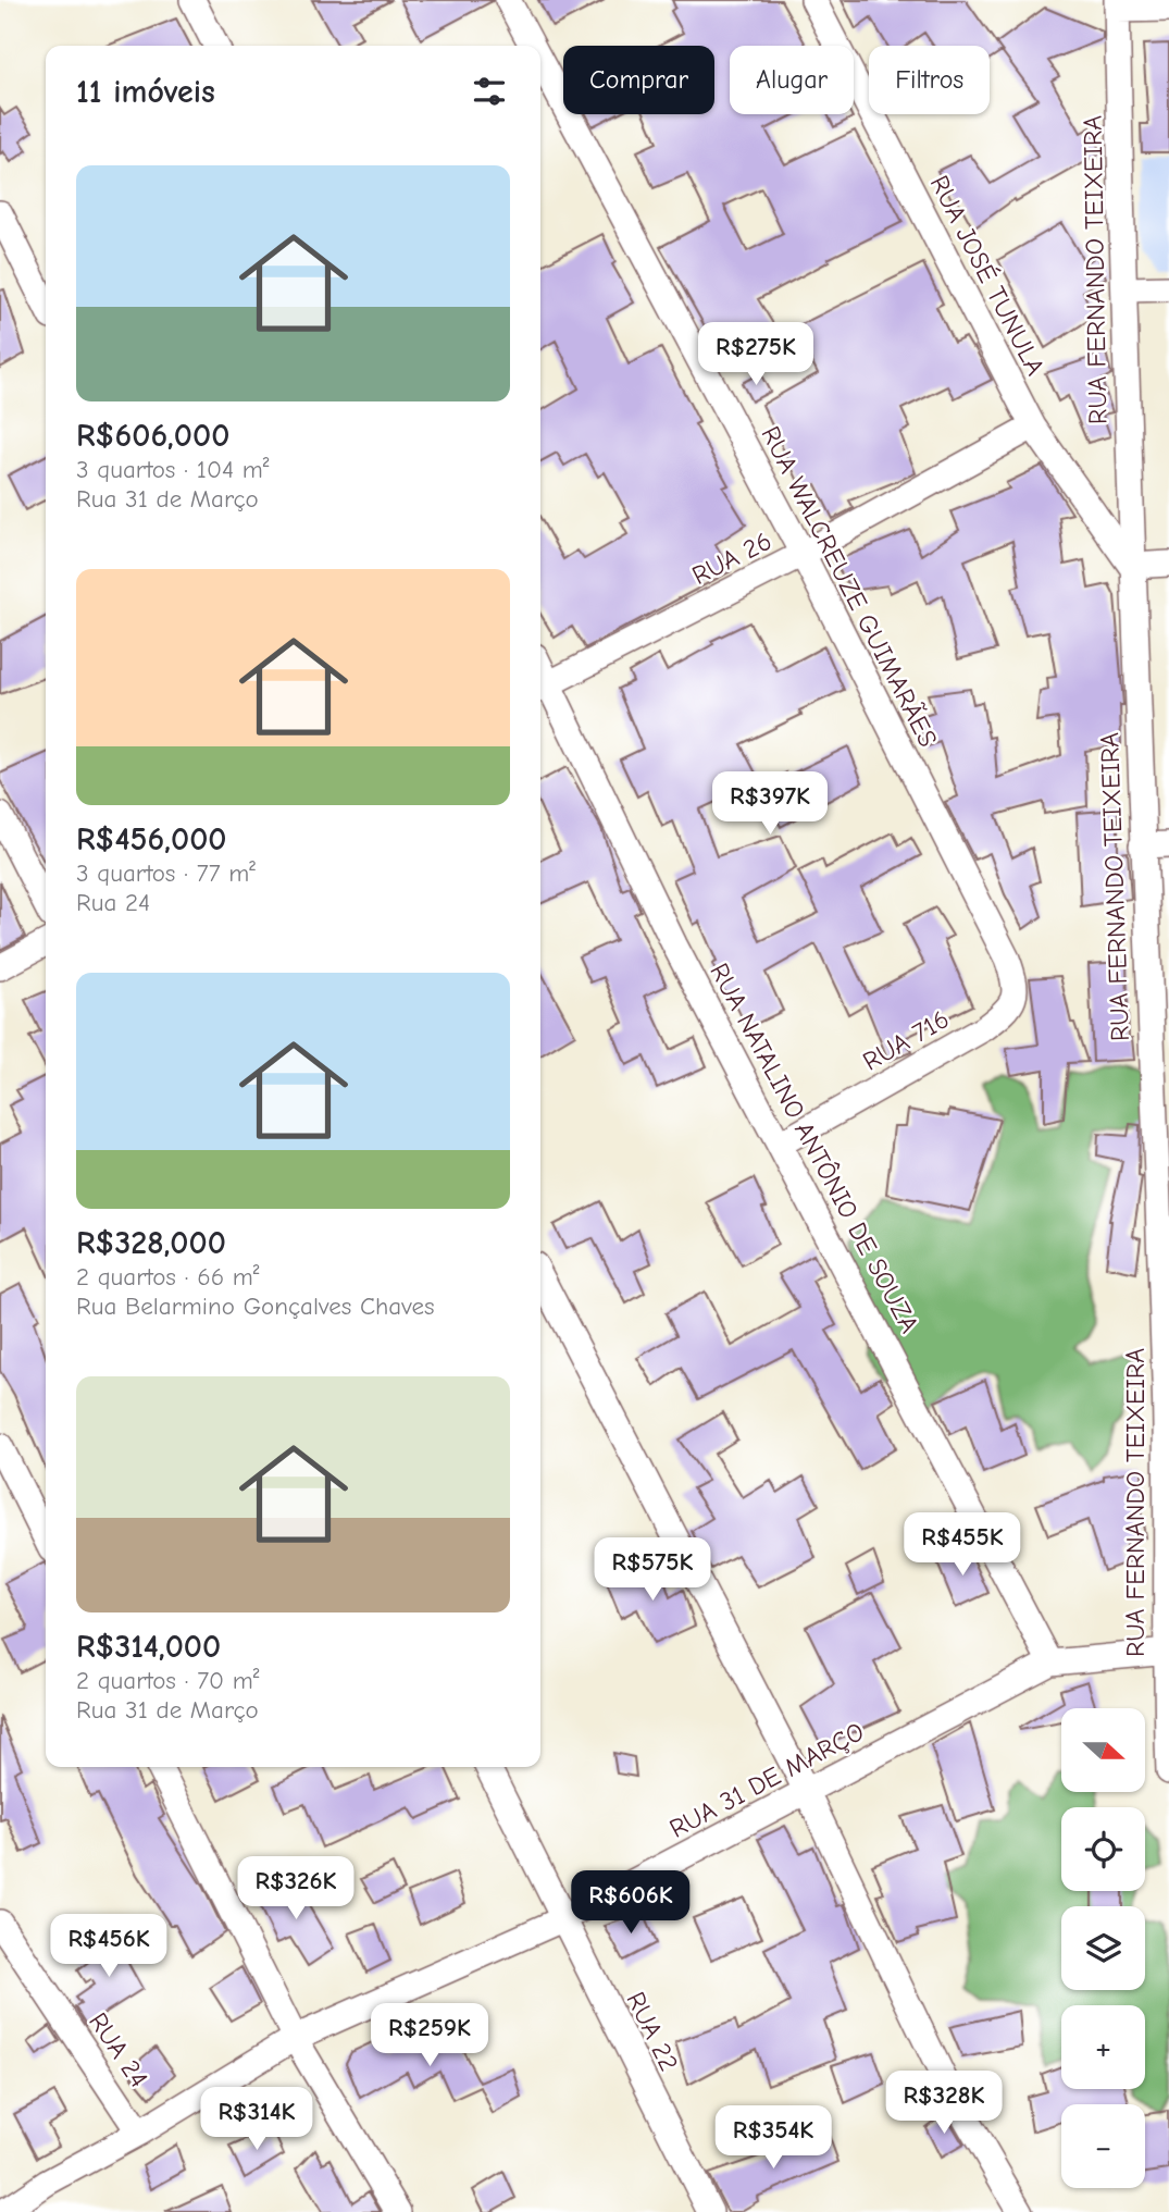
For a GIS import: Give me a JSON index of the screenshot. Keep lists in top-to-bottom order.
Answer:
{
  "streets": {
    "street": [
      "RUA FERNANDO TEIXEIRA",
      "RUA JOSÉ TUNULA",
      "RUA 26",
      "RUA WALCREUZE GUIMARÃES",
      "RUA 716",
      "RUA NATALINO ANTÔNIO DE SOUZA",
      "RUA 31 DE MARÇO",
      "RUA 22",
      "RUA 24"
    ]
  },
  "crossings": [
    ["RUA FERNANDO TEIXEIRA", "RUA JOSÉ TUNULA"],
    ["RUA FERNANDO TEIXEIRA", "RUA 31 DE MARÇO"],
    ["RUA JOSÉ TUNULA", "RUA 26"],
    ["RUA 26", "RUA WALCREUZE GUIMARÃES"],
    ["RUA 26", "RUA NATALINO ANTÔNIO DE SOUZA"],
    ["RUA WALCREUZE GUIMARÃES", "RUA 716"],
    ["RUA 716", "RUA NATALINO ANTÔNIO DE SOUZA"],
    ["RUA NATALINO ANTÔNIO DE SOUZA", "RUA 31 DE MARÇO"],
    ["RUA 31 DE MARÇO", "RUA 22"],
    ["RUA 31 DE MARÇO", "RUA 24"]
  ],
  "north": "right",
  "page": {
    "chip": ["Comprar", "Alugar", "Filtros"],
    "heading": "11 imóveis",
    "list": [
      {
        "name": "R$606,000",
        "note": "3 quartos · 104 m² · Rua 31 de Março"
      },
      {
        "name": "R$456,000",
        "note": "3 quartos · 77 m² · Rua 24"
      },
      {
        "name": "R$328,000",
        "note": "2 quartos · 66 m² · Rua Belarmino Gonçalves Chaves"
      },
      {
        "name": "R$314,000",
        "note": "2 quartos · 70 m² · Rua 31 de Março"
      }
    ],
    "price": [
      "R$275K",
      "R$397K",
      "R$455K",
      "R$575K",
      "R$326K",
      "R$606K",
      "R$456K",
      "R$259K",
      "R$328K",
      "R$314K",
      "R$354K"
    ],
    "map_buttons": ["+", "−"]
  }
}
